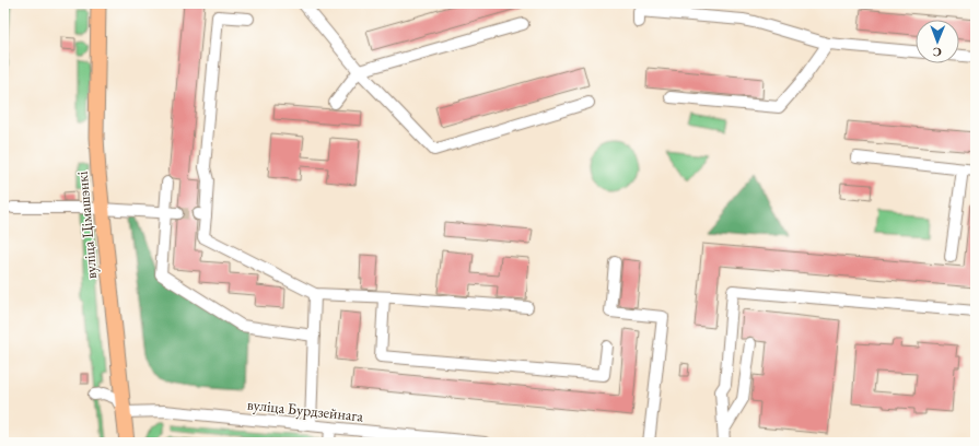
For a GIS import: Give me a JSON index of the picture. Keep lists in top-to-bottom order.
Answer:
{
  "streets": {
    "main road": ["вуліца Цімашэнкі"],
    "street": ["вуліца Бурдзейнага"]
  },
  "crossings": [
    ["вуліца Цімашэнкі", "вуліца Бурдзейнага"]
  ],
  "north": "bottom"
}
